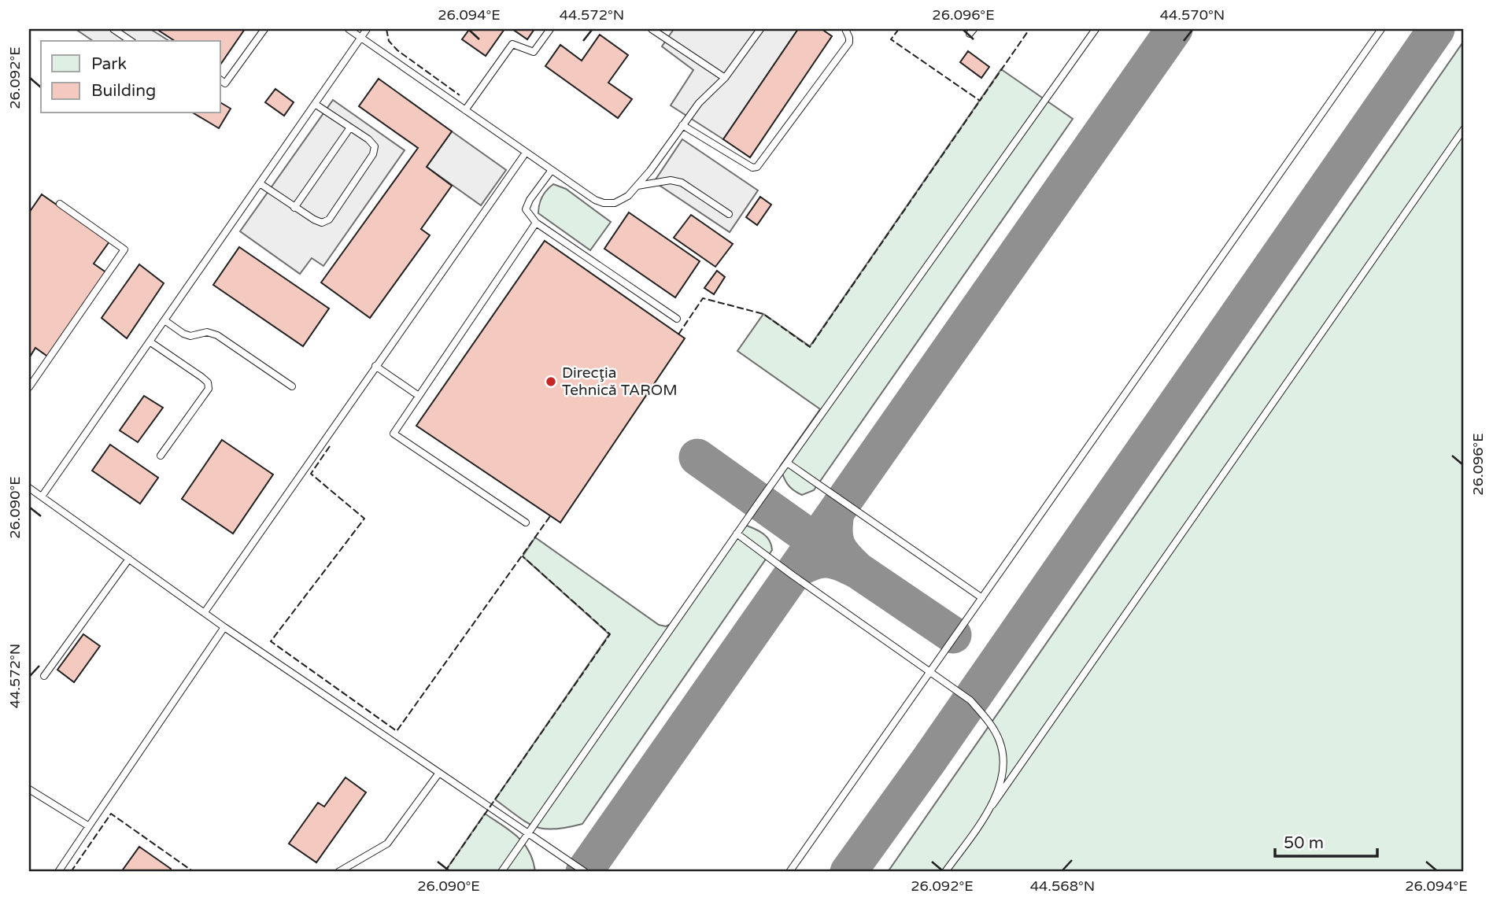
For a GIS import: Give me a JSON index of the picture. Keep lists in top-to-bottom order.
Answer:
{
  "places": ["Direcţia Tehnică TAROM"],
  "legend": ["Park", "Building"],
  "scale_bar": "50 m",
  "coordinates": [
    "26.094°E",
    "44.572°N",
    "26.096°E",
    "44.570°N",
    "26.092°E",
    "26.090°E",
    "44.568°N"
  ]
}
